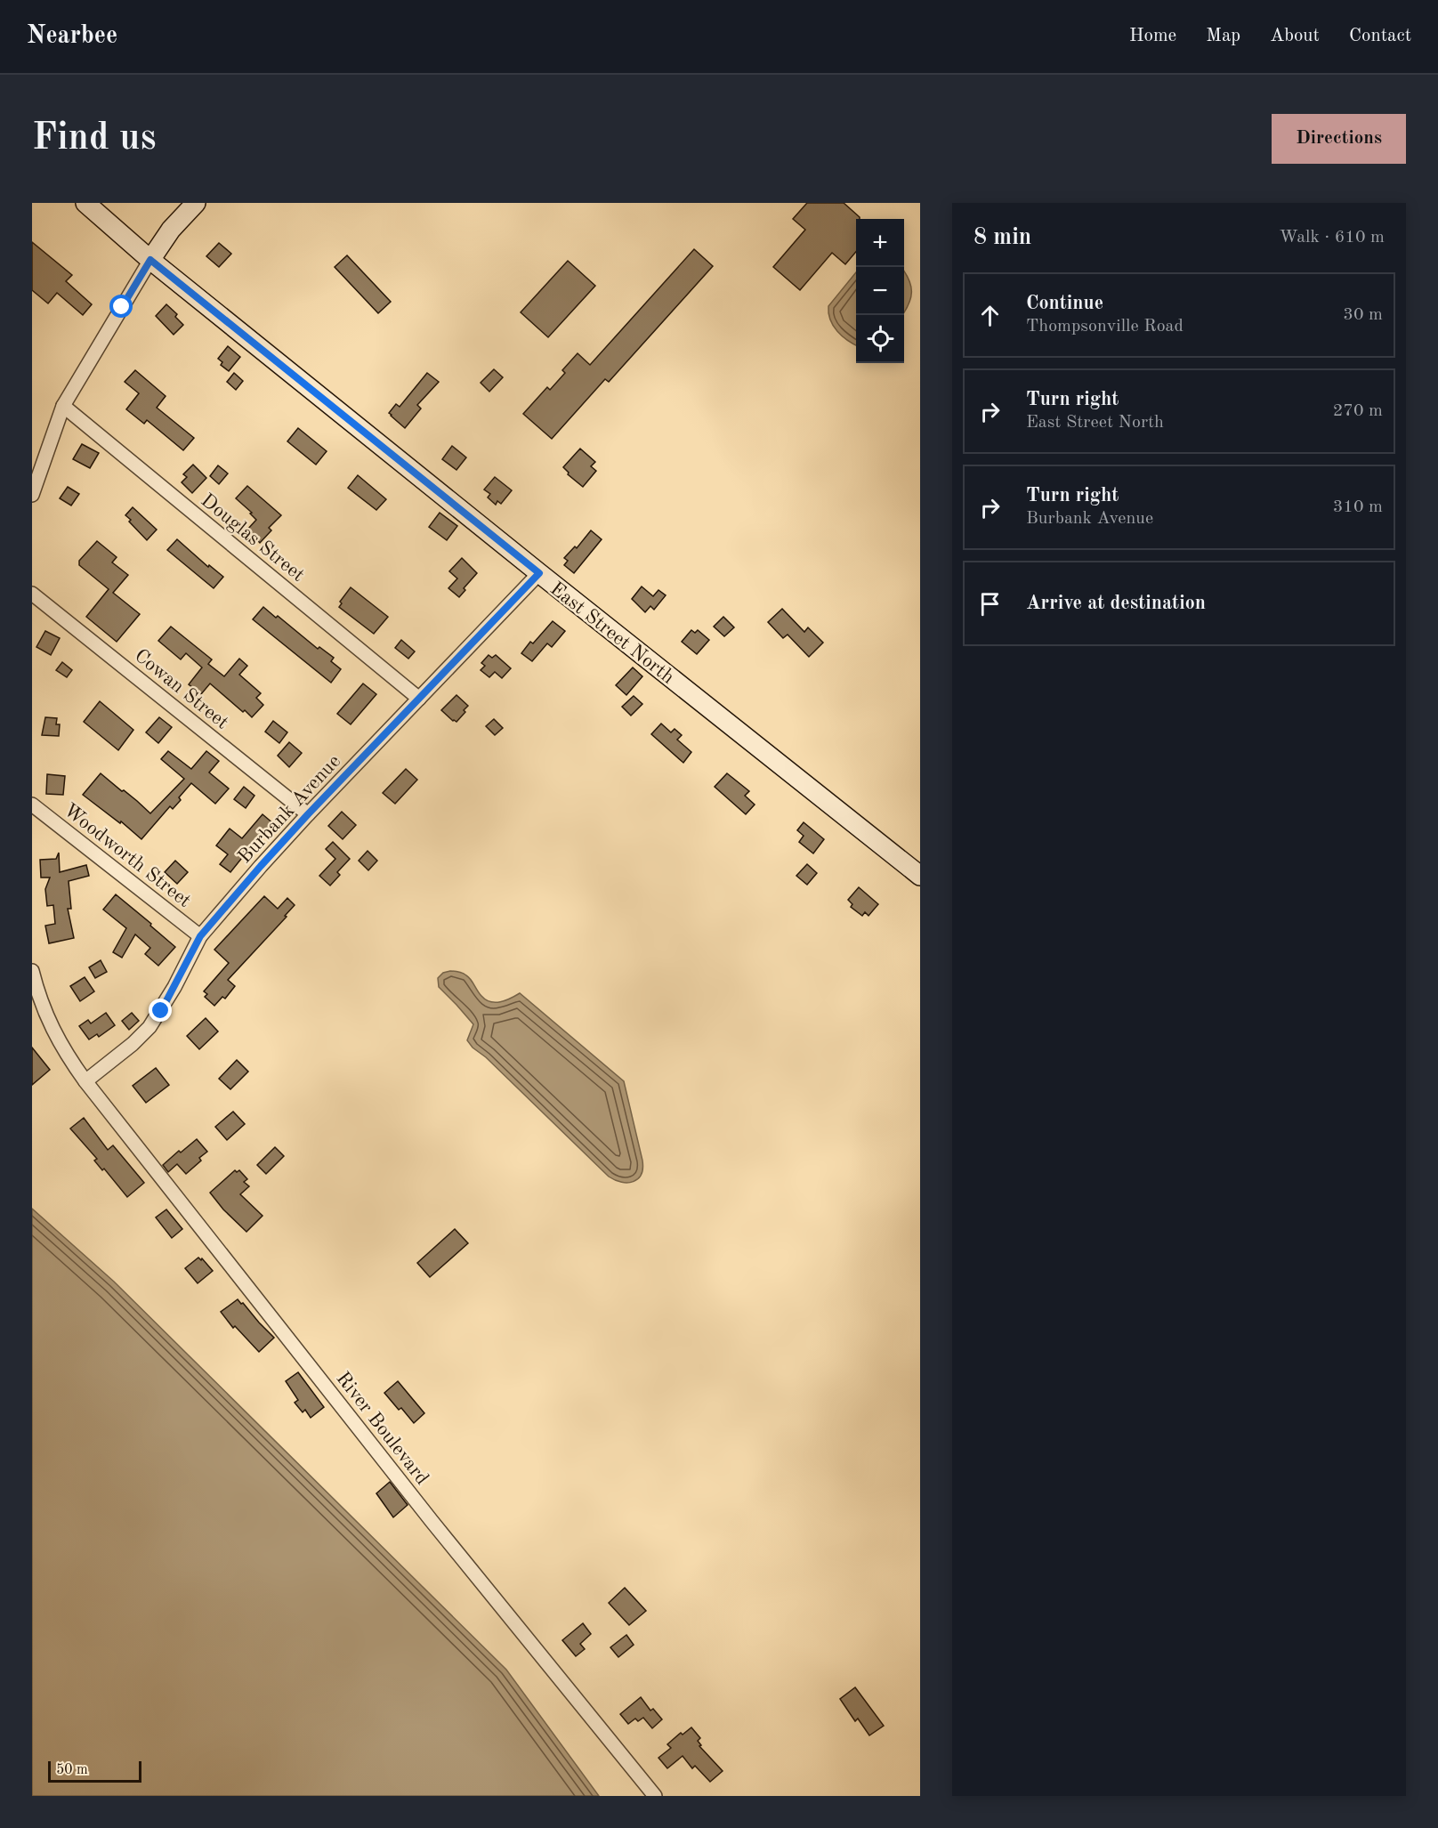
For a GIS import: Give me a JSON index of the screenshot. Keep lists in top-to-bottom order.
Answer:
{
  "streets": {
    "main road": ["East Street North"],
    "street": [
      "Douglas Street",
      "Cowan Street",
      "Burbank Avenue",
      "Woodworth Street",
      "River Boulevard"
    ]
  },
  "crossings": [
    ["Douglas Street", "Burbank Avenue"],
    ["East Street North", "Burbank Avenue"],
    ["Cowan Street", "Burbank Avenue"],
    ["Burbank Avenue", "Woodworth Street"],
    ["Burbank Avenue", "River Boulevard"]
  ],
  "scale_bar": "50 m",
  "page": {
    "header": "Nearbee",
    "nav": [
      "Home",
      "Map",
      "About",
      "Contact"
    ],
    "buttons": "Directions",
    "title": "Find us",
    "heading": ["8 min", "Walk · 610 m"],
    "map_buttons": ["+", "−"],
    "list": [
      ["Continue", "Thompsonville Road", "30 m"],
      ["Turn right", "East Street North", "270 m"],
      ["Turn right", "Burbank Avenue", "310 m"],
      "Arrive at destination"
    ],
    "scale": "50 m"
  }
}
